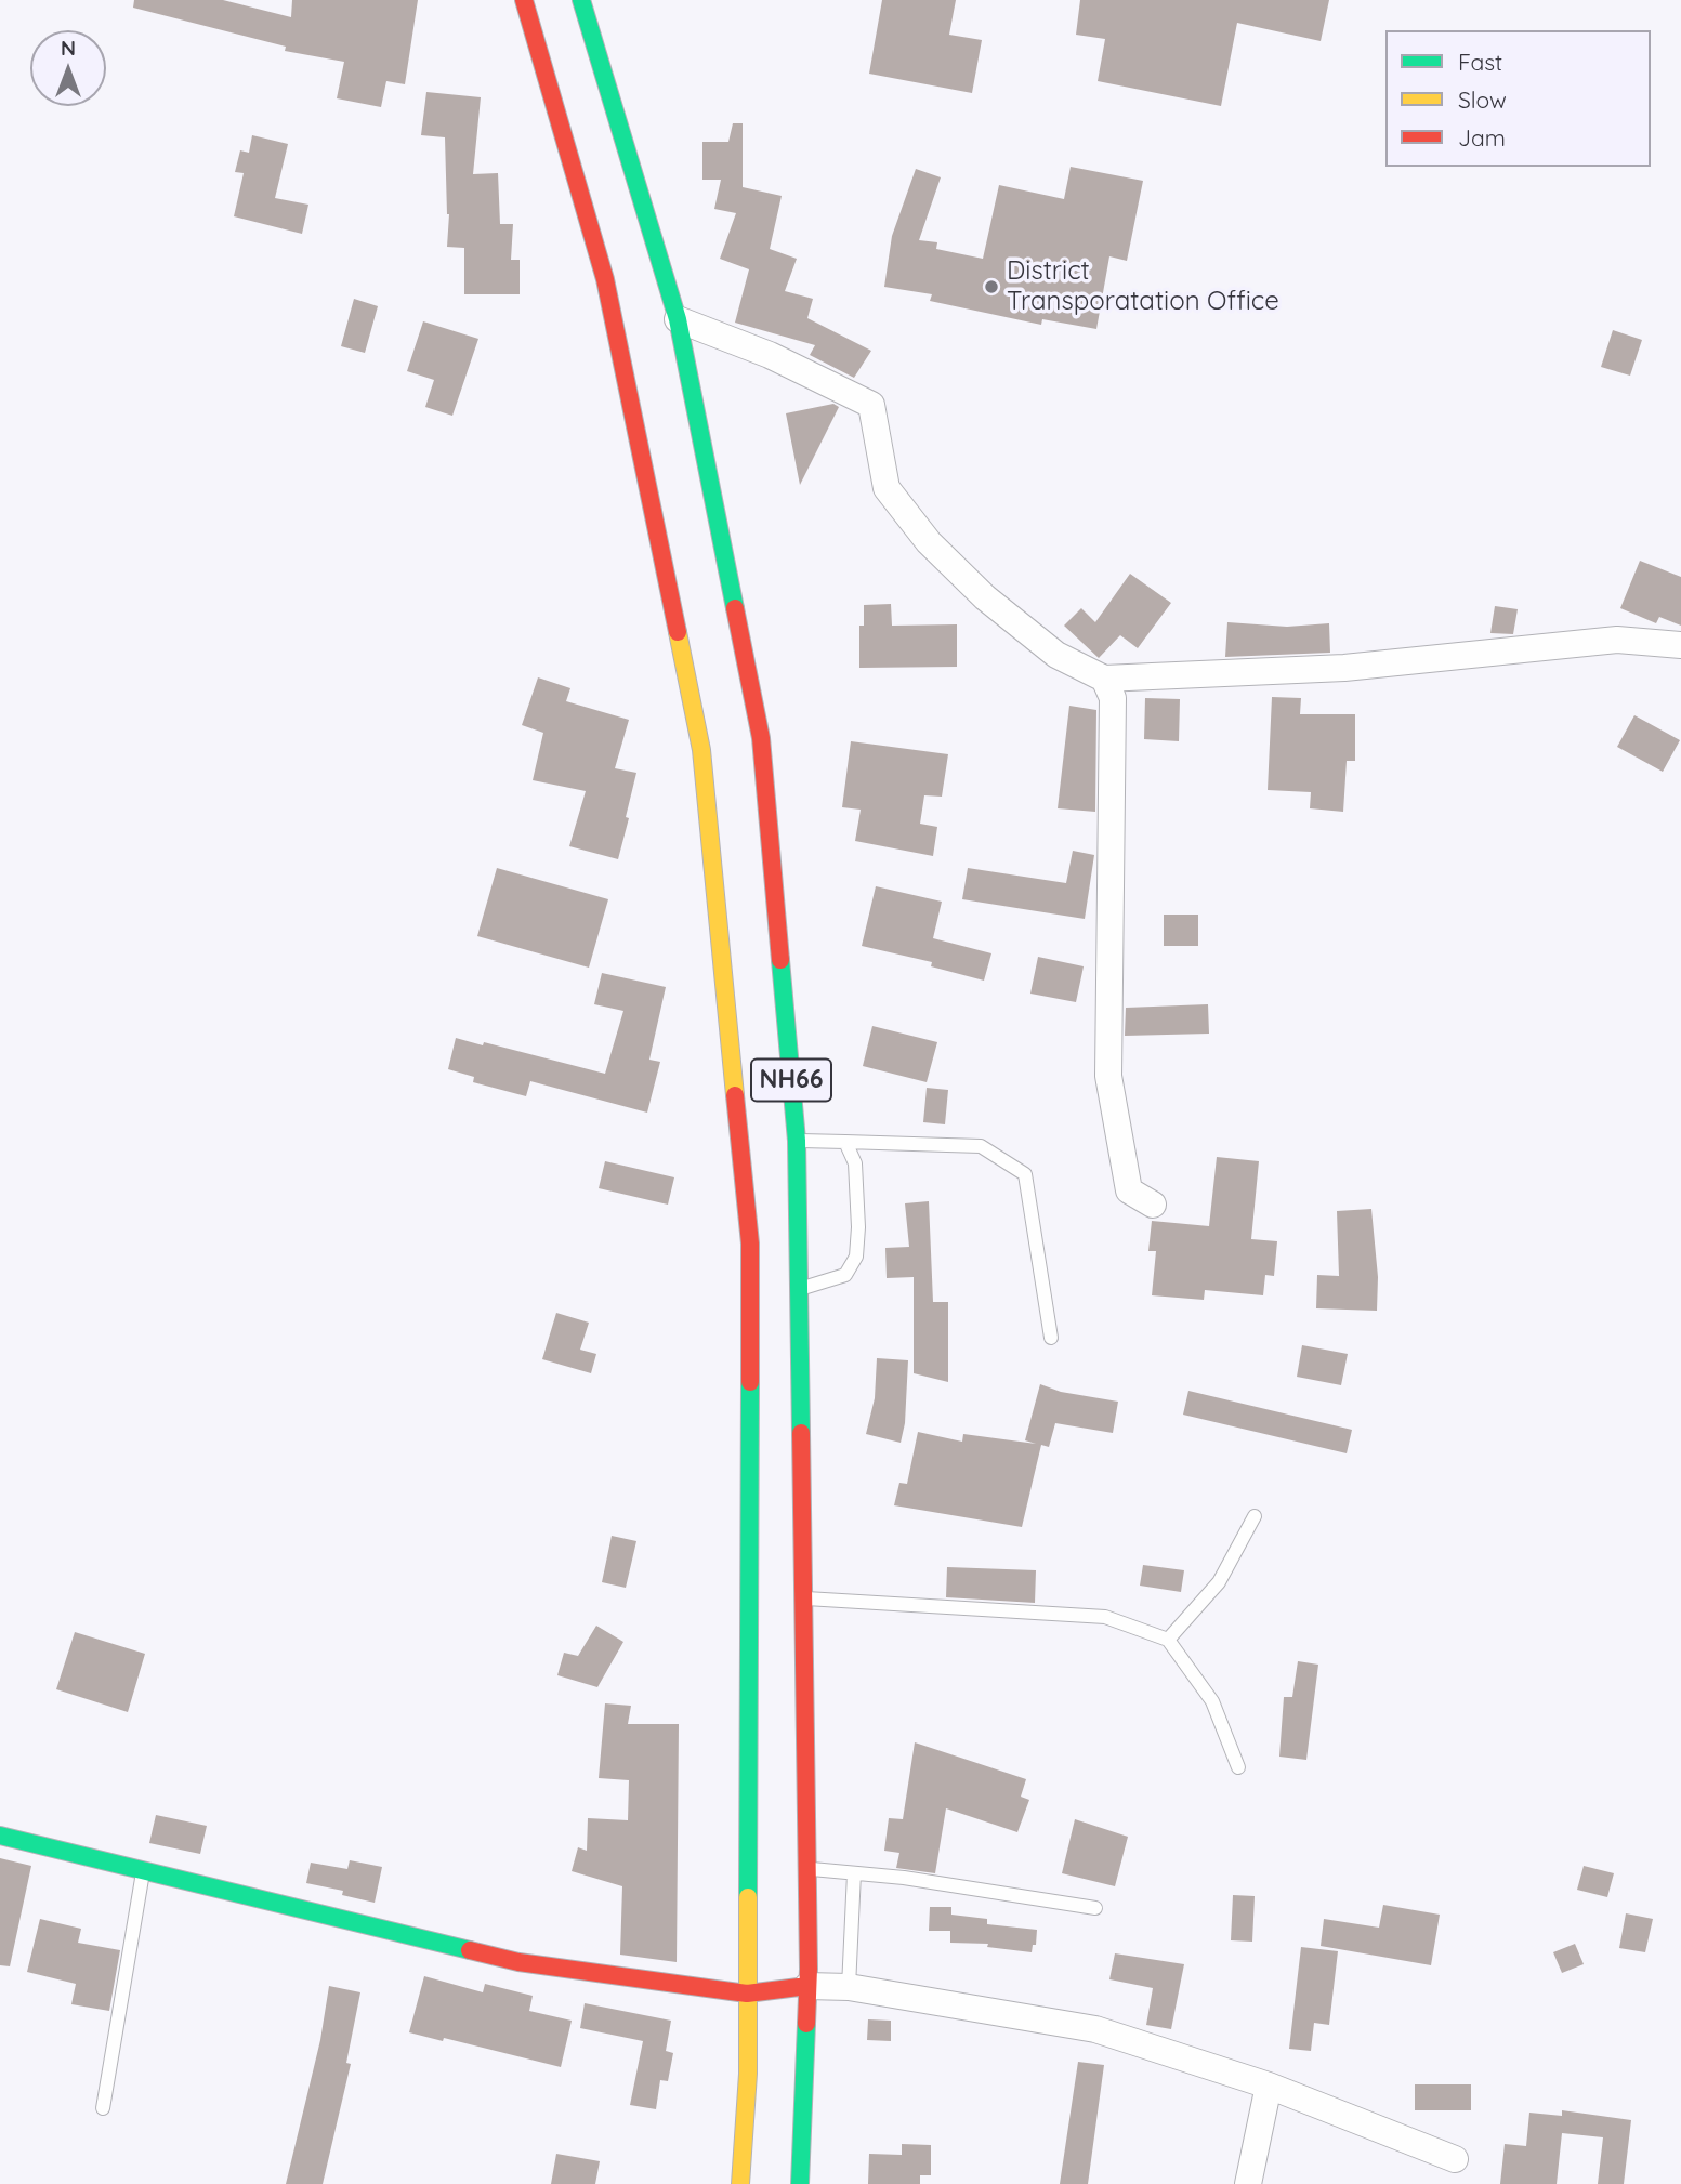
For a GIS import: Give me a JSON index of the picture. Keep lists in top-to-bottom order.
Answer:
{
  "streets": {
    "main road": ["NH66"]
  },
  "places": ["District Transporatation Office"],
  "legend": ["Fast", "Slow", "Jam"],
  "north": "top"
}
